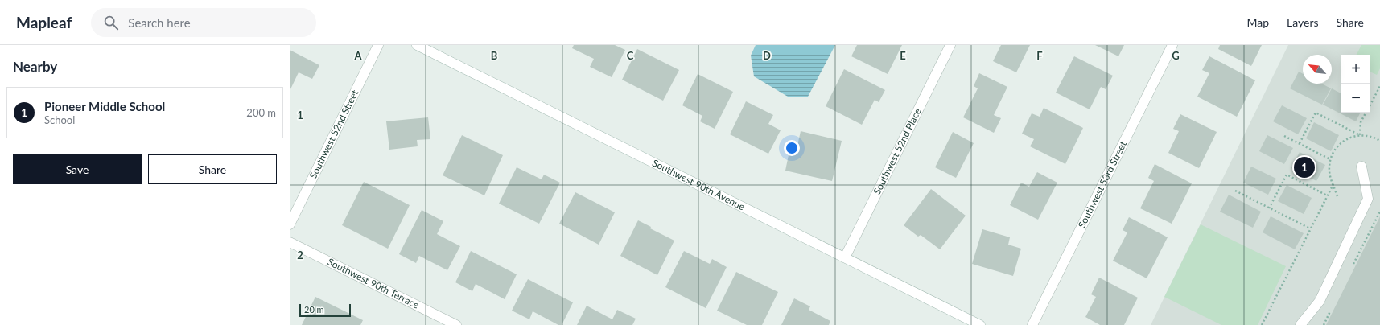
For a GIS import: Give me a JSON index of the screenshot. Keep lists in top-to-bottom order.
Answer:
{
  "streets": {
    "street": [
      "Southwest 52nd Street",
      "Southwest 52nd Place",
      "Southwest 90th Avenue",
      "Southwest 53rd Street",
      "Southwest 90th Terrace"
    ]
  },
  "crossings": [
    ["Southwest 52nd Place", "Southwest 90th Avenue"]
  ],
  "scale_bar": "20 m",
  "north": "top left",
  "page": {
    "header": "Mapleaf",
    "search": "Search here",
    "nav": ["Map", "Layers", "Share"],
    "heading": "Nearby",
    "map_buttons": ["+", "−"],
    "list": [
      {
        "mark": "1",
        "name": "Pioneer Middle School",
        "note": "School",
        "value": "200 m"
      }
    ],
    "buttons": ["Save", "Share"],
    "pins": "1",
    "scale": "20 m"
  },
  "grid": {
    "columns": [
      "A",
      "B",
      "C",
      "D",
      "E",
      "F",
      "G"
    ],
    "rows": ["1", "2"]
  }
}
